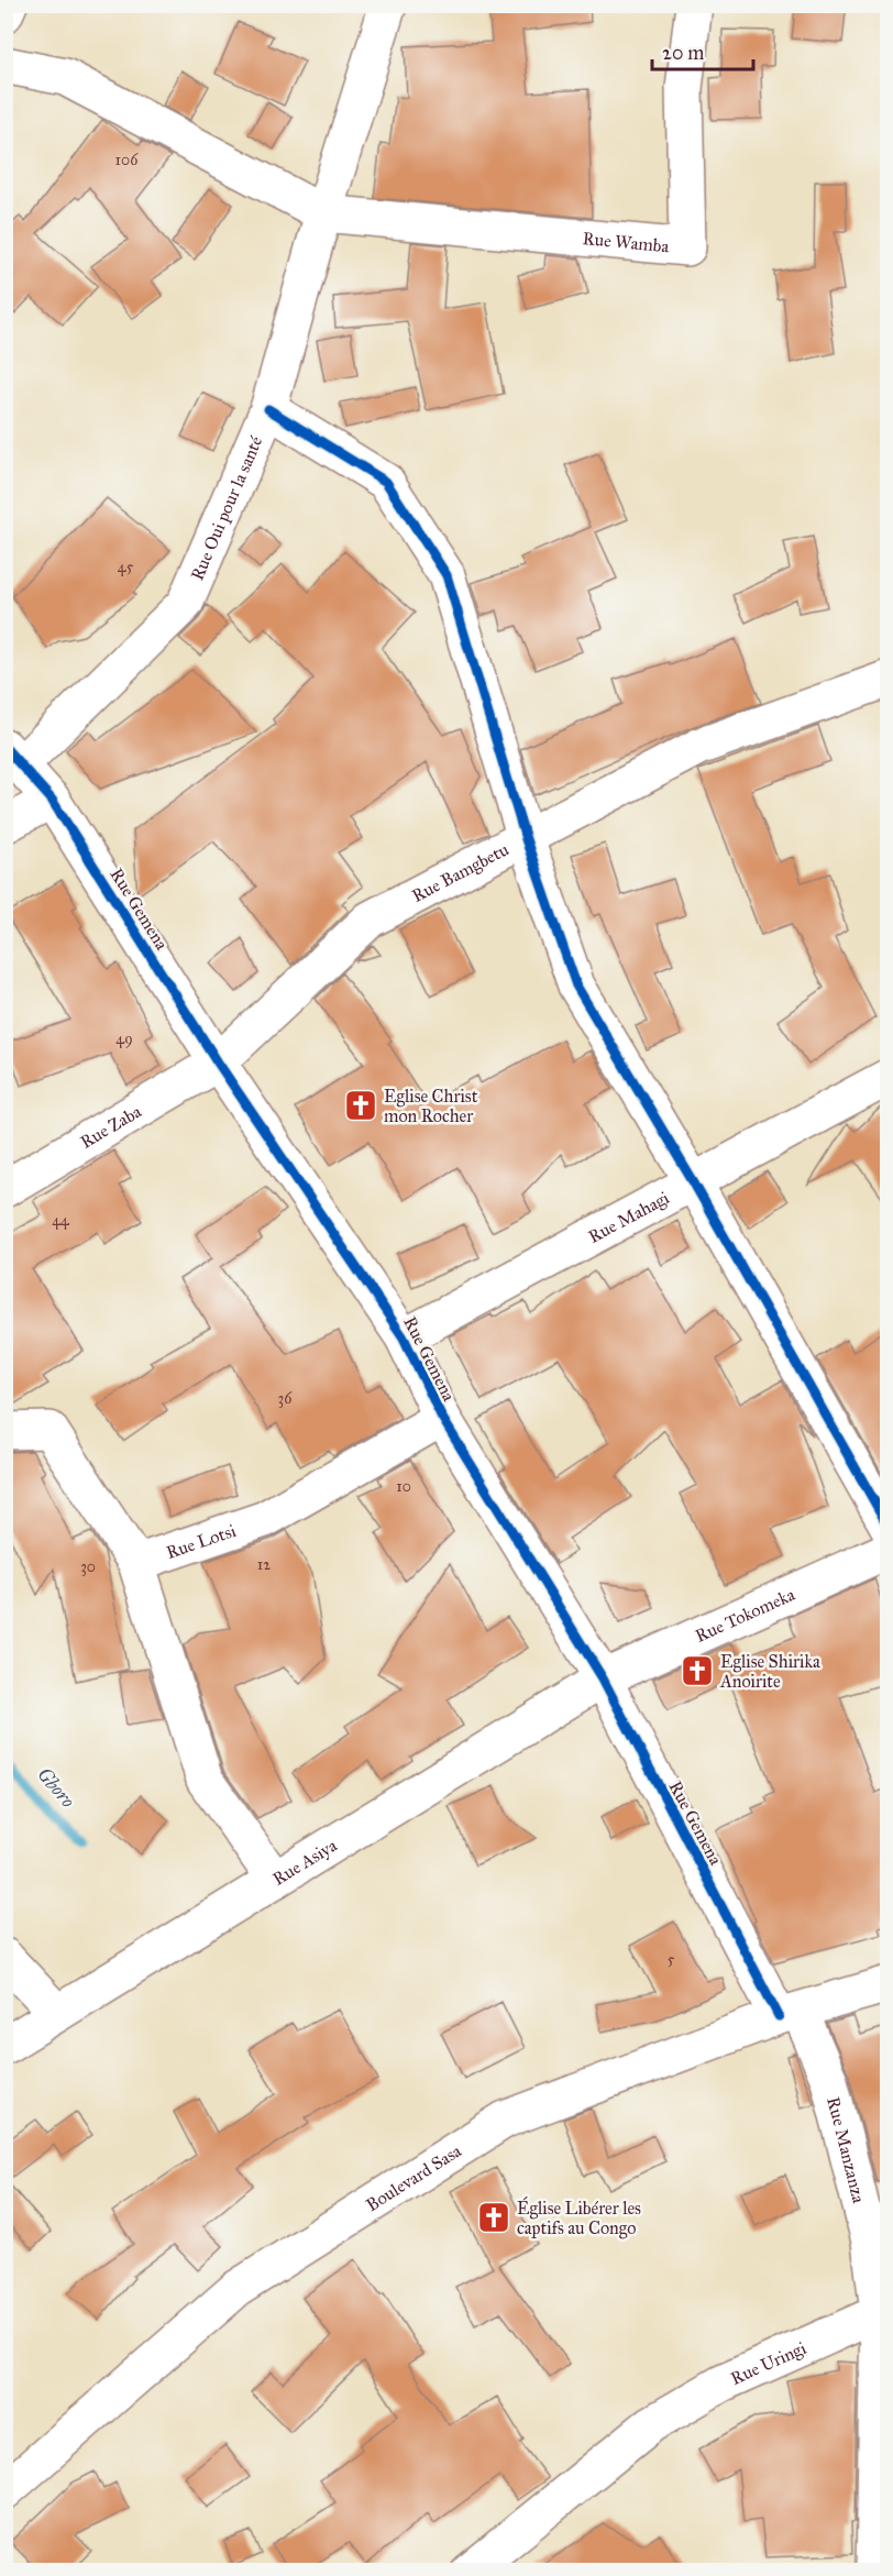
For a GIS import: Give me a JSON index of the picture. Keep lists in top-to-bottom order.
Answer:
{
  "streets": {
    "street": [
      "Rue Wamba",
      "Rue Oui pour la santé",
      "Rue Bamgbetu",
      "Rue Gemena",
      "Rue Zaba",
      "Rue Mahagi",
      "Rue Lotsi",
      "Rue Tokomeka",
      "Rue Asiya",
      "Rue Manzanza",
      "Boulevard Sasa",
      "Rue Uringi"
    ]
  },
  "crossings": [
    ["Rue Wamba", "Rue Oui pour la santé"],
    ["Rue Oui pour la santé", "Rue Gemena"],
    ["Rue Bamgbetu", "Rue Gemena"],
    ["Rue Bamgbetu", "Rue Zaba"],
    ["Rue Gemena", "Rue Zaba"],
    ["Rue Gemena", "Rue Mahagi"],
    ["Rue Gemena", "Rue Lotsi"],
    ["Rue Gemena", "Rue Tokomeka"],
    ["Rue Gemena", "Rue Asiya"],
    ["Rue Gemena", "Rue Manzanza"],
    ["Rue Gemena", "Boulevard Sasa"],
    ["Rue Tokomeka", "Rue Asiya"],
    ["Rue Manzanza", "Boulevard Sasa"],
    ["Rue Manzanza", "Rue Uringi"]
  ],
  "water": ["Gboro"],
  "places": {
    "church": ["Eglise Christ mon Rocher", "Eglise Shirika Anoirite", "Église Libérer les captifs au Congo"]
  },
  "house_numbers": [
    "106",
    "45",
    "49",
    "44",
    "36",
    "10",
    "12",
    "30",
    "5"
  ],
  "scale_bar": "20 m"
}
